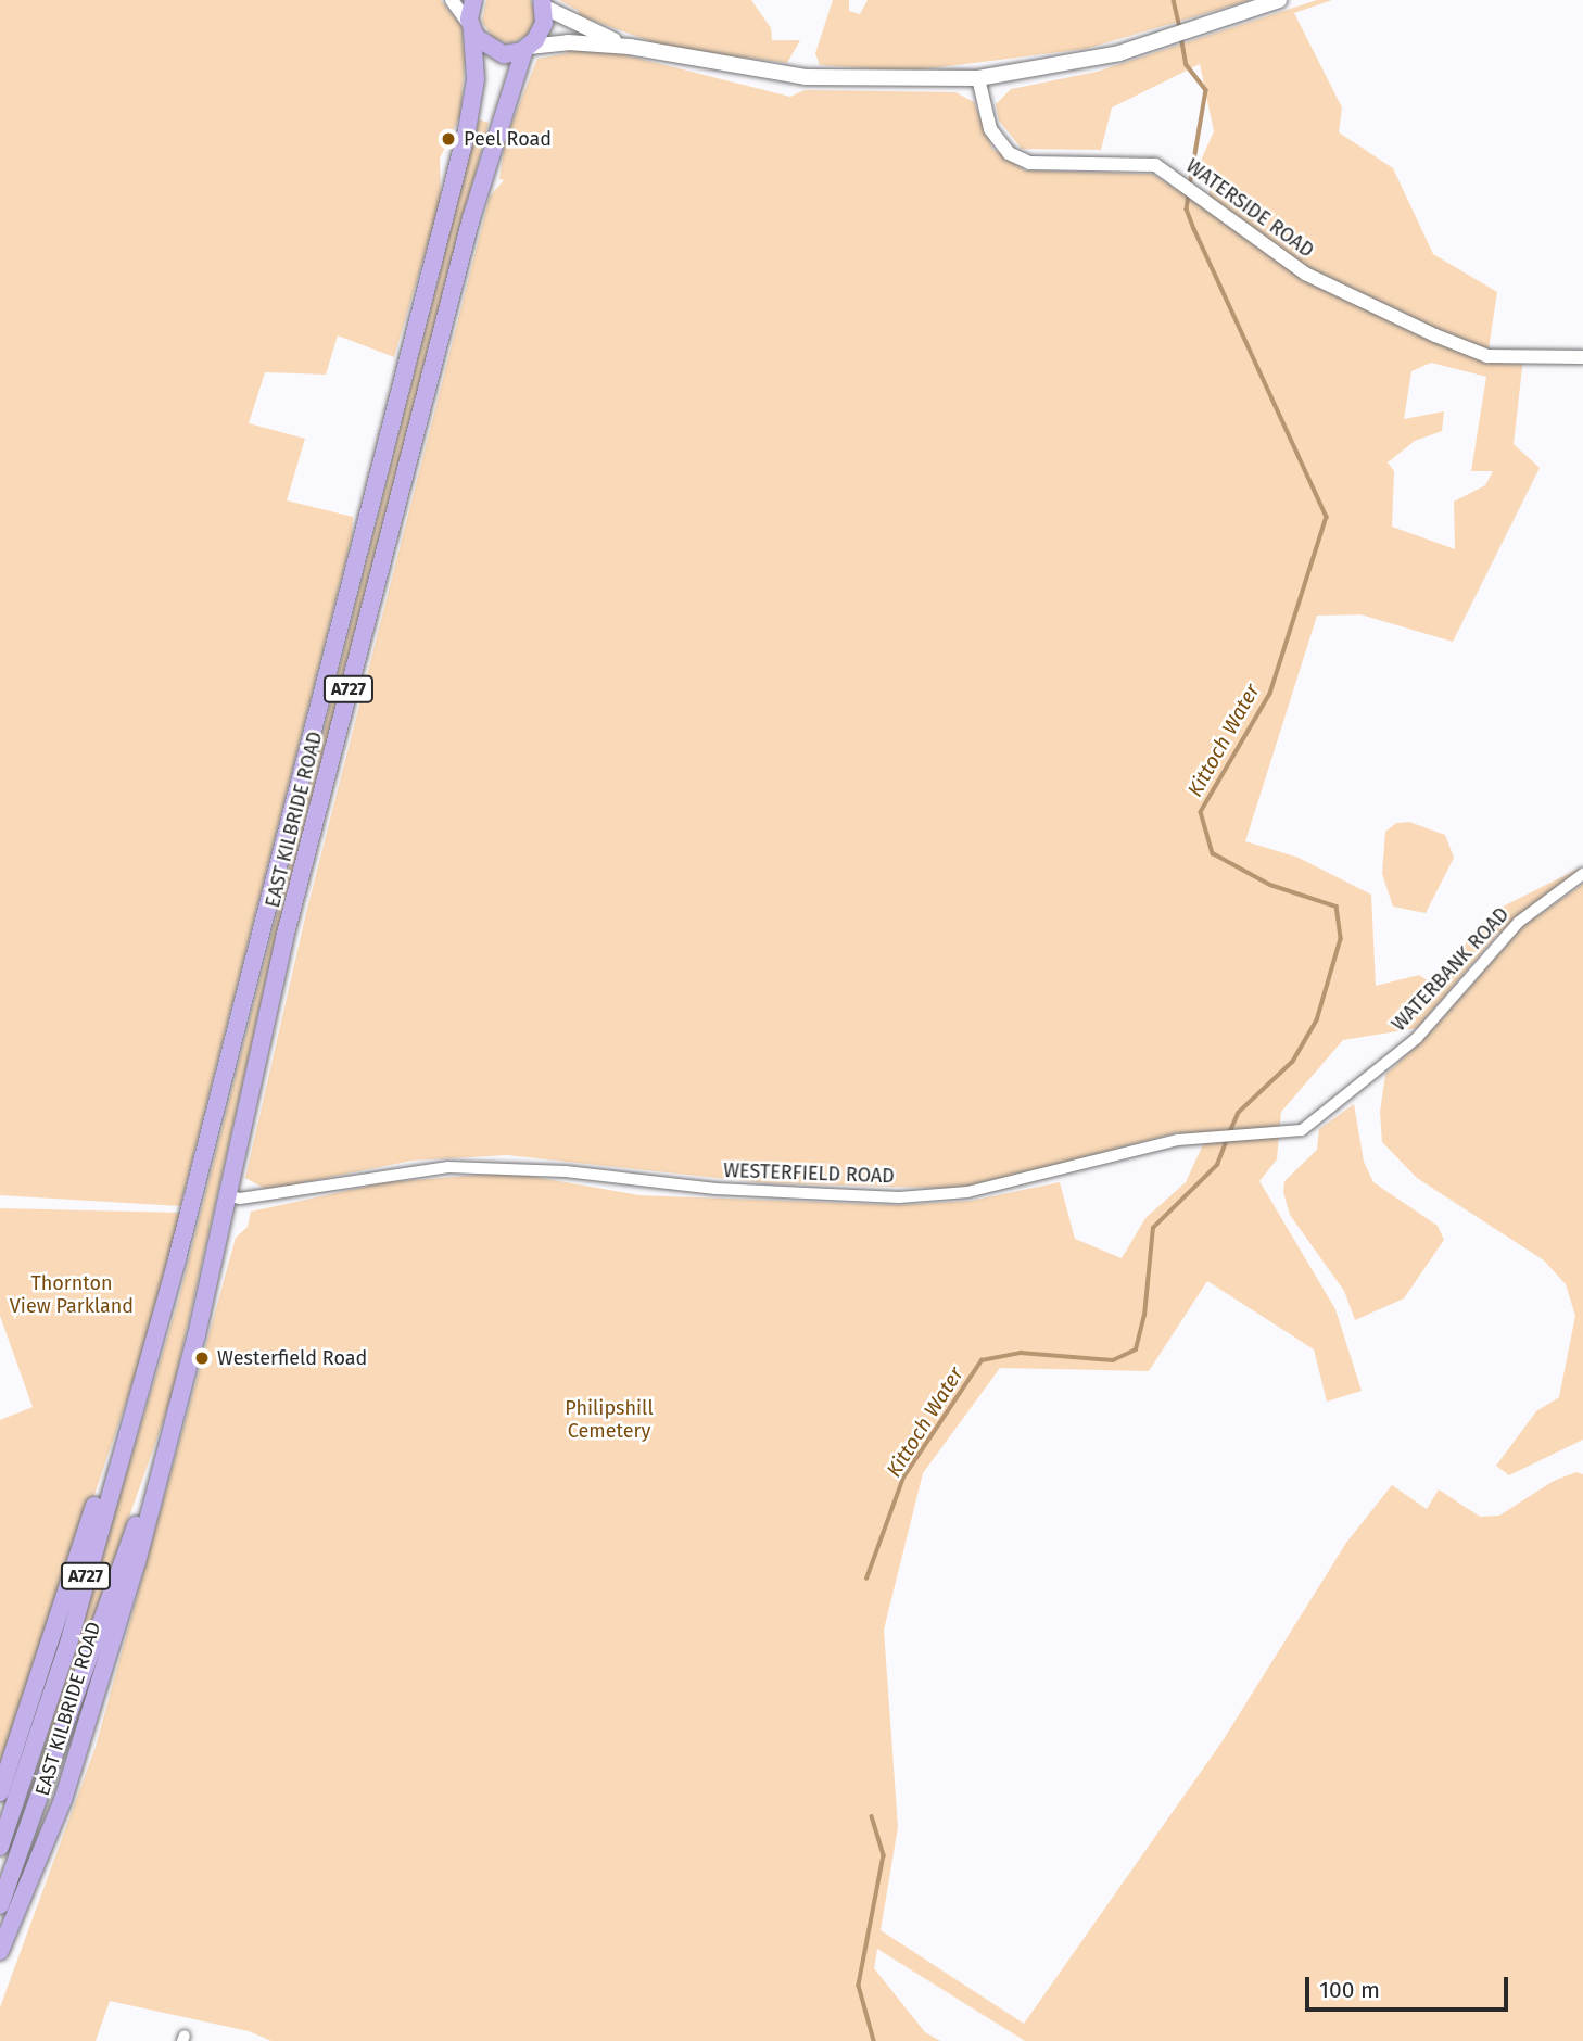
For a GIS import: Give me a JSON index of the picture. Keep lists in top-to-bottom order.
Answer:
{
  "streets": {
    "main road": ["A727", "EAST KILBRIDE ROAD"],
    "street": ["WATERSIDE ROAD", "WATERBANK ROAD", "WESTERFIELD ROAD"]
  },
  "crossings": [
    ["EAST KILBRIDE ROAD", "WESTERFIELD ROAD"],
    ["WATERBANK ROAD", "WESTERFIELD ROAD"]
  ],
  "water": ["Kittoch Water"],
  "parks": ["Thornton View Parkland", "Philipshill Cemetery"],
  "places": ["Peel Road", "Westerfield Road"],
  "scale_bar": "100 m"
}
